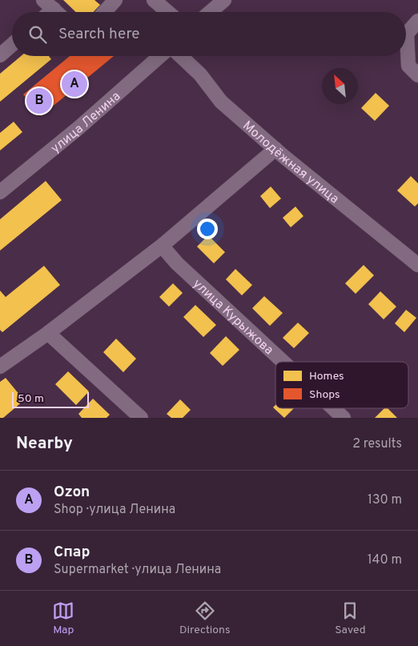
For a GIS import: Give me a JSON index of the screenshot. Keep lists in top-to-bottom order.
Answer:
{
  "streets": {
    "street": ["улица Ленина", "Молодёжная улица", "улица Курыжова"]
  },
  "legend": ["Homes", "Shops"],
  "scale_bar": "50 m",
  "north": "top left",
  "page": {
    "search": "Search here",
    "pins": ["A", "B"],
    "scale": "50 m",
    "heading": ["Nearby", "2 results"],
    "list": [
      {
        "mark": "A",
        "name": "Ozon",
        "note": "Shop · улица Ленина",
        "value": "130 m"
      },
      {
        "mark": "B",
        "name": "Спар",
        "note": "Supermarket · улица Ленина",
        "value": "140 m"
      }
    ],
    "nav": ["Map", "Directions", "Saved"]
  }
}
